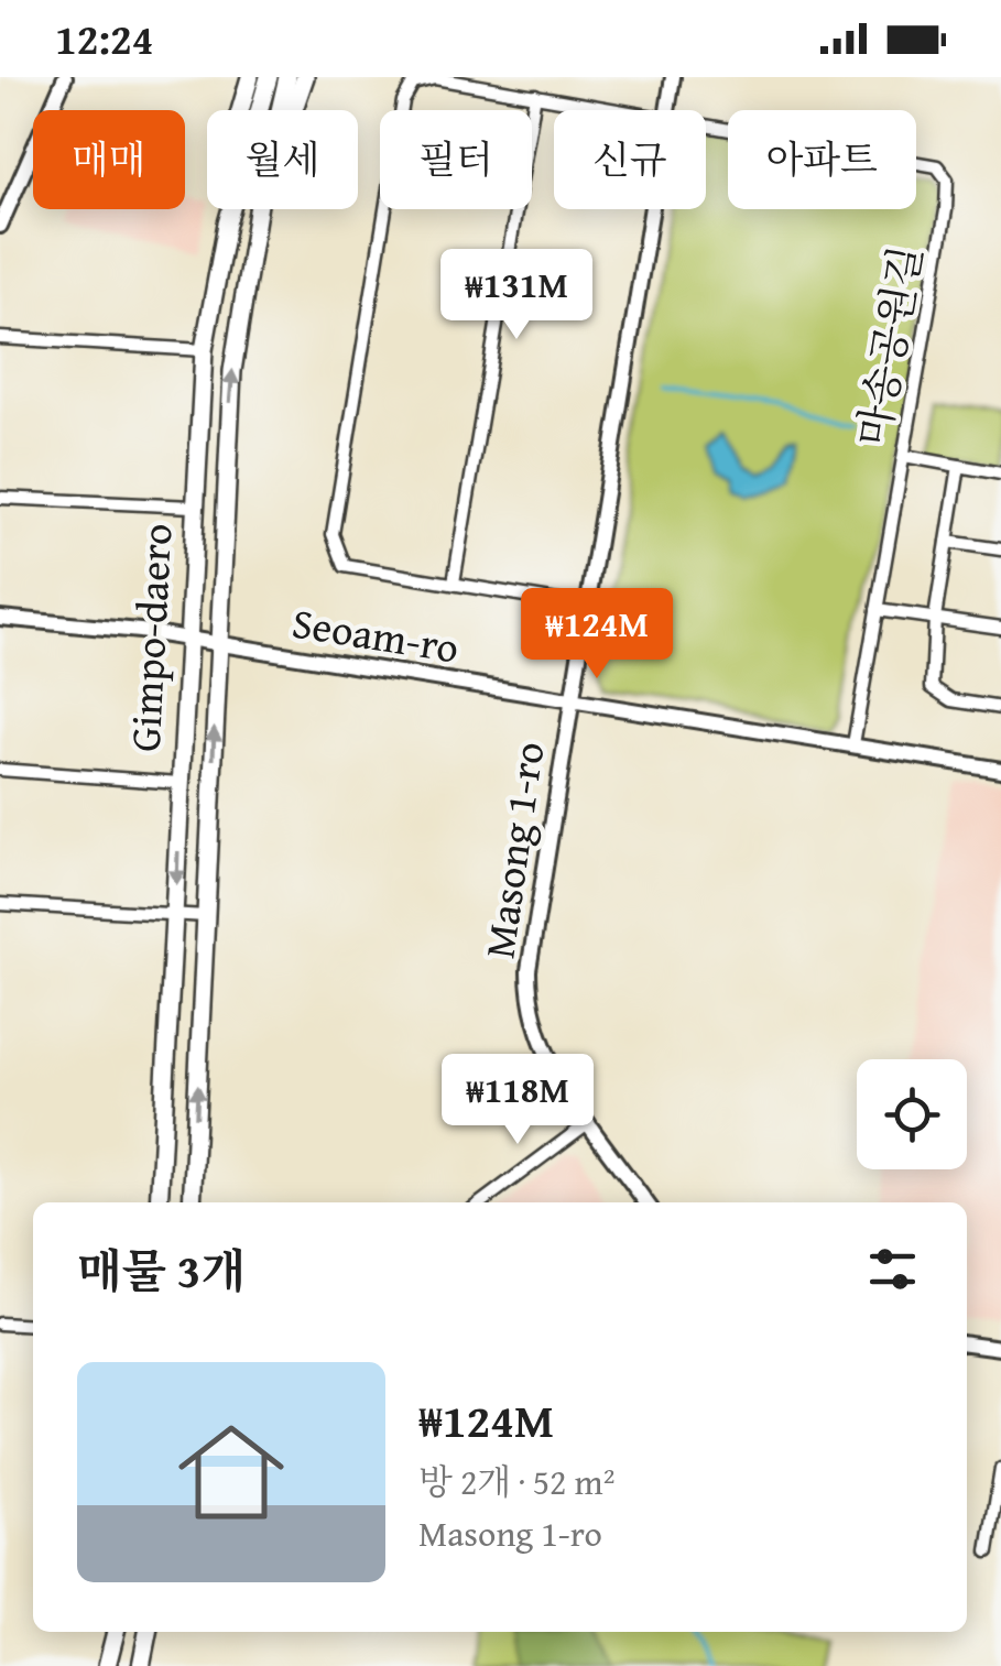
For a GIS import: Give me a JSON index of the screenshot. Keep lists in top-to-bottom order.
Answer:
{
  "streets": {
    "main road": ["Gimpo-daero"],
    "street": ["마송공원길", "Seoam-ro", "Masong 1-ro"]
  },
  "crossings": [
    ["마송공원길", "Seoam-ro"],
    ["Seoam-ro", "Gimpo-daero"],
    ["Seoam-ro", "Masong 1-ro"]
  ],
  "page": {
    "status": "12:24",
    "chip": [
      "매매",
      "월세",
      "필터",
      "신규",
      "아파트"
    ],
    "price": ["₩131M", "₩124M", "₩118M"],
    "heading": "매물 3개",
    "list": [
      {
        "name": "₩124M",
        "note": "방 2개 · 52 m² · Masong 1-ro"
      }
    ]
  }
}
